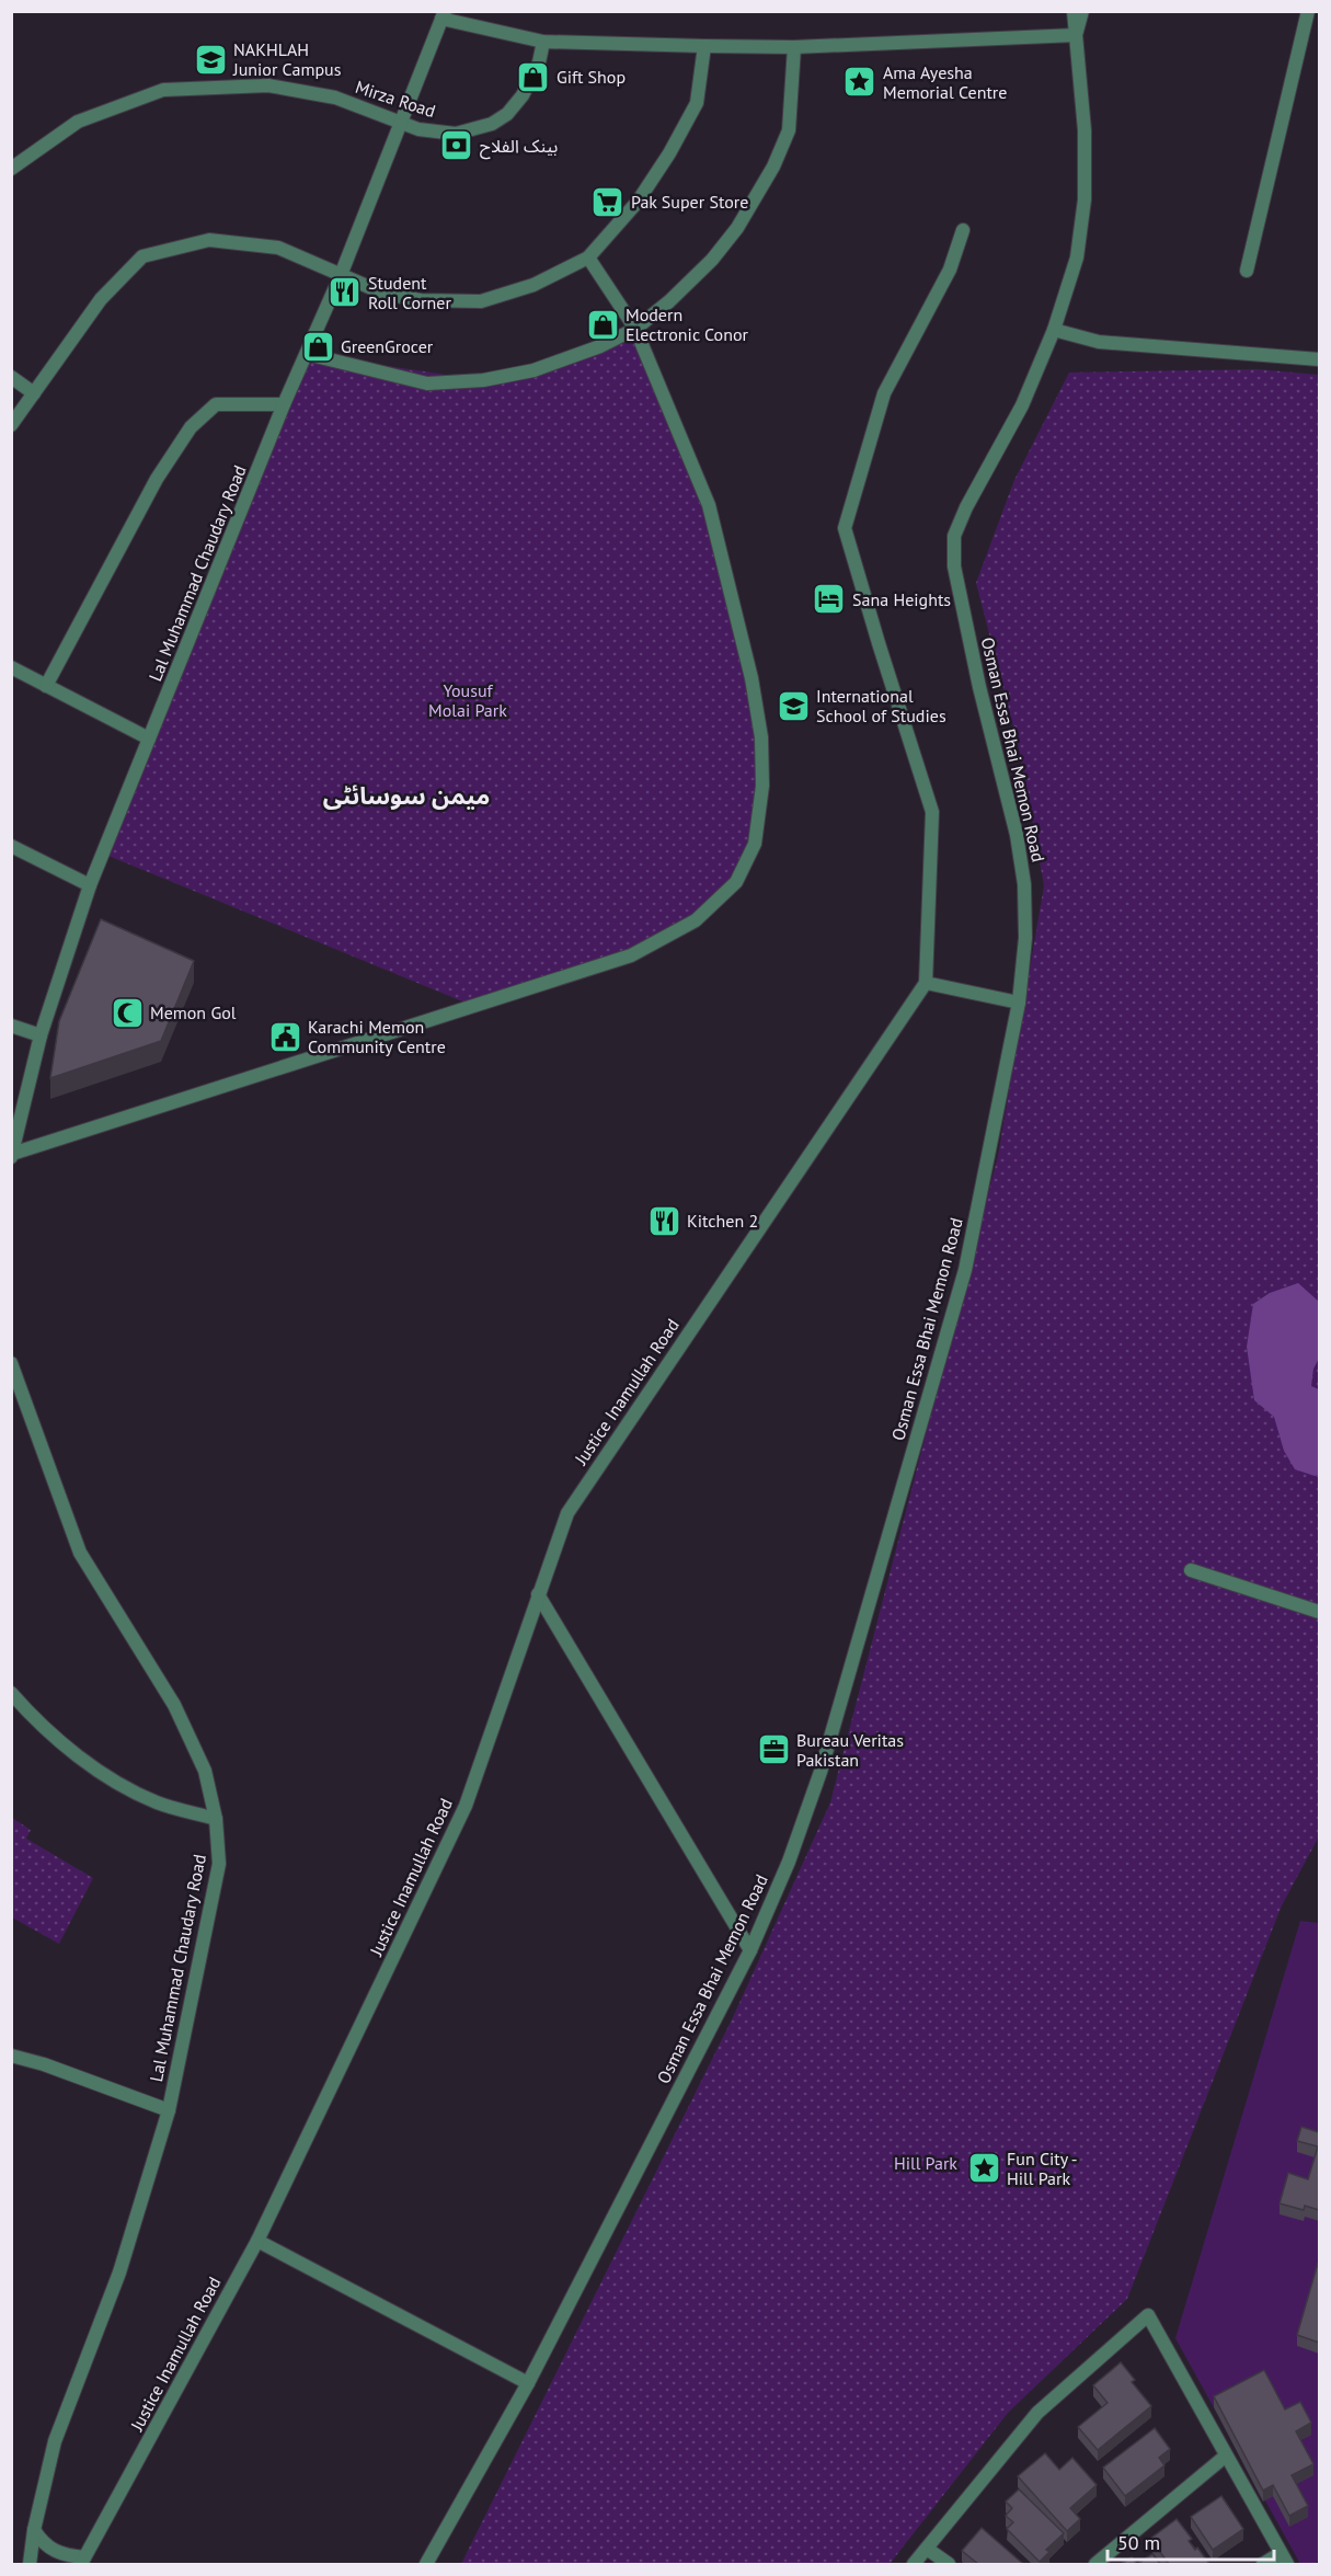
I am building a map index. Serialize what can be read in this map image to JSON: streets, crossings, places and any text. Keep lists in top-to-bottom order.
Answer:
{
  "streets": {
    "street": [
      "Mirza Road",
      "Lal Muhammad Chaudary Road",
      "Osman Essa Bhai Memon Road",
      "Justice Inamullah Road"
    ]
  },
  "crossings": [
    ["Mirza Road", "Lal Muhammad Chaudary Road"]
  ],
  "districts": ["میمن سوسائٹی"],
  "parks": ["Yousuf Molai Park", "Hill Park"],
  "places": {
    "school or university": ["NAKHLAH Junior Campus", "International School of Studies"],
    "shop": ["Gift Shop", "Modern Electronic Conor", "GreenGrocer"],
    "place": ["Ama Ayesha Memorial Centre", "Fun City - Hill Park"],
    "bank": ["بینک الفلاح"],
    "supermarket": ["Pak Super Store"],
    "restaurant": ["Student Roll Corner", "Kitchen 2"],
    "hotel": ["Sana Heights"],
    "mosque": ["Memon Gol"],
    "public building": ["Karachi Memon Community Centre"],
    "office": ["Bureau Veritas Pakistan"]
  },
  "scale_bar": "50 m"
}
